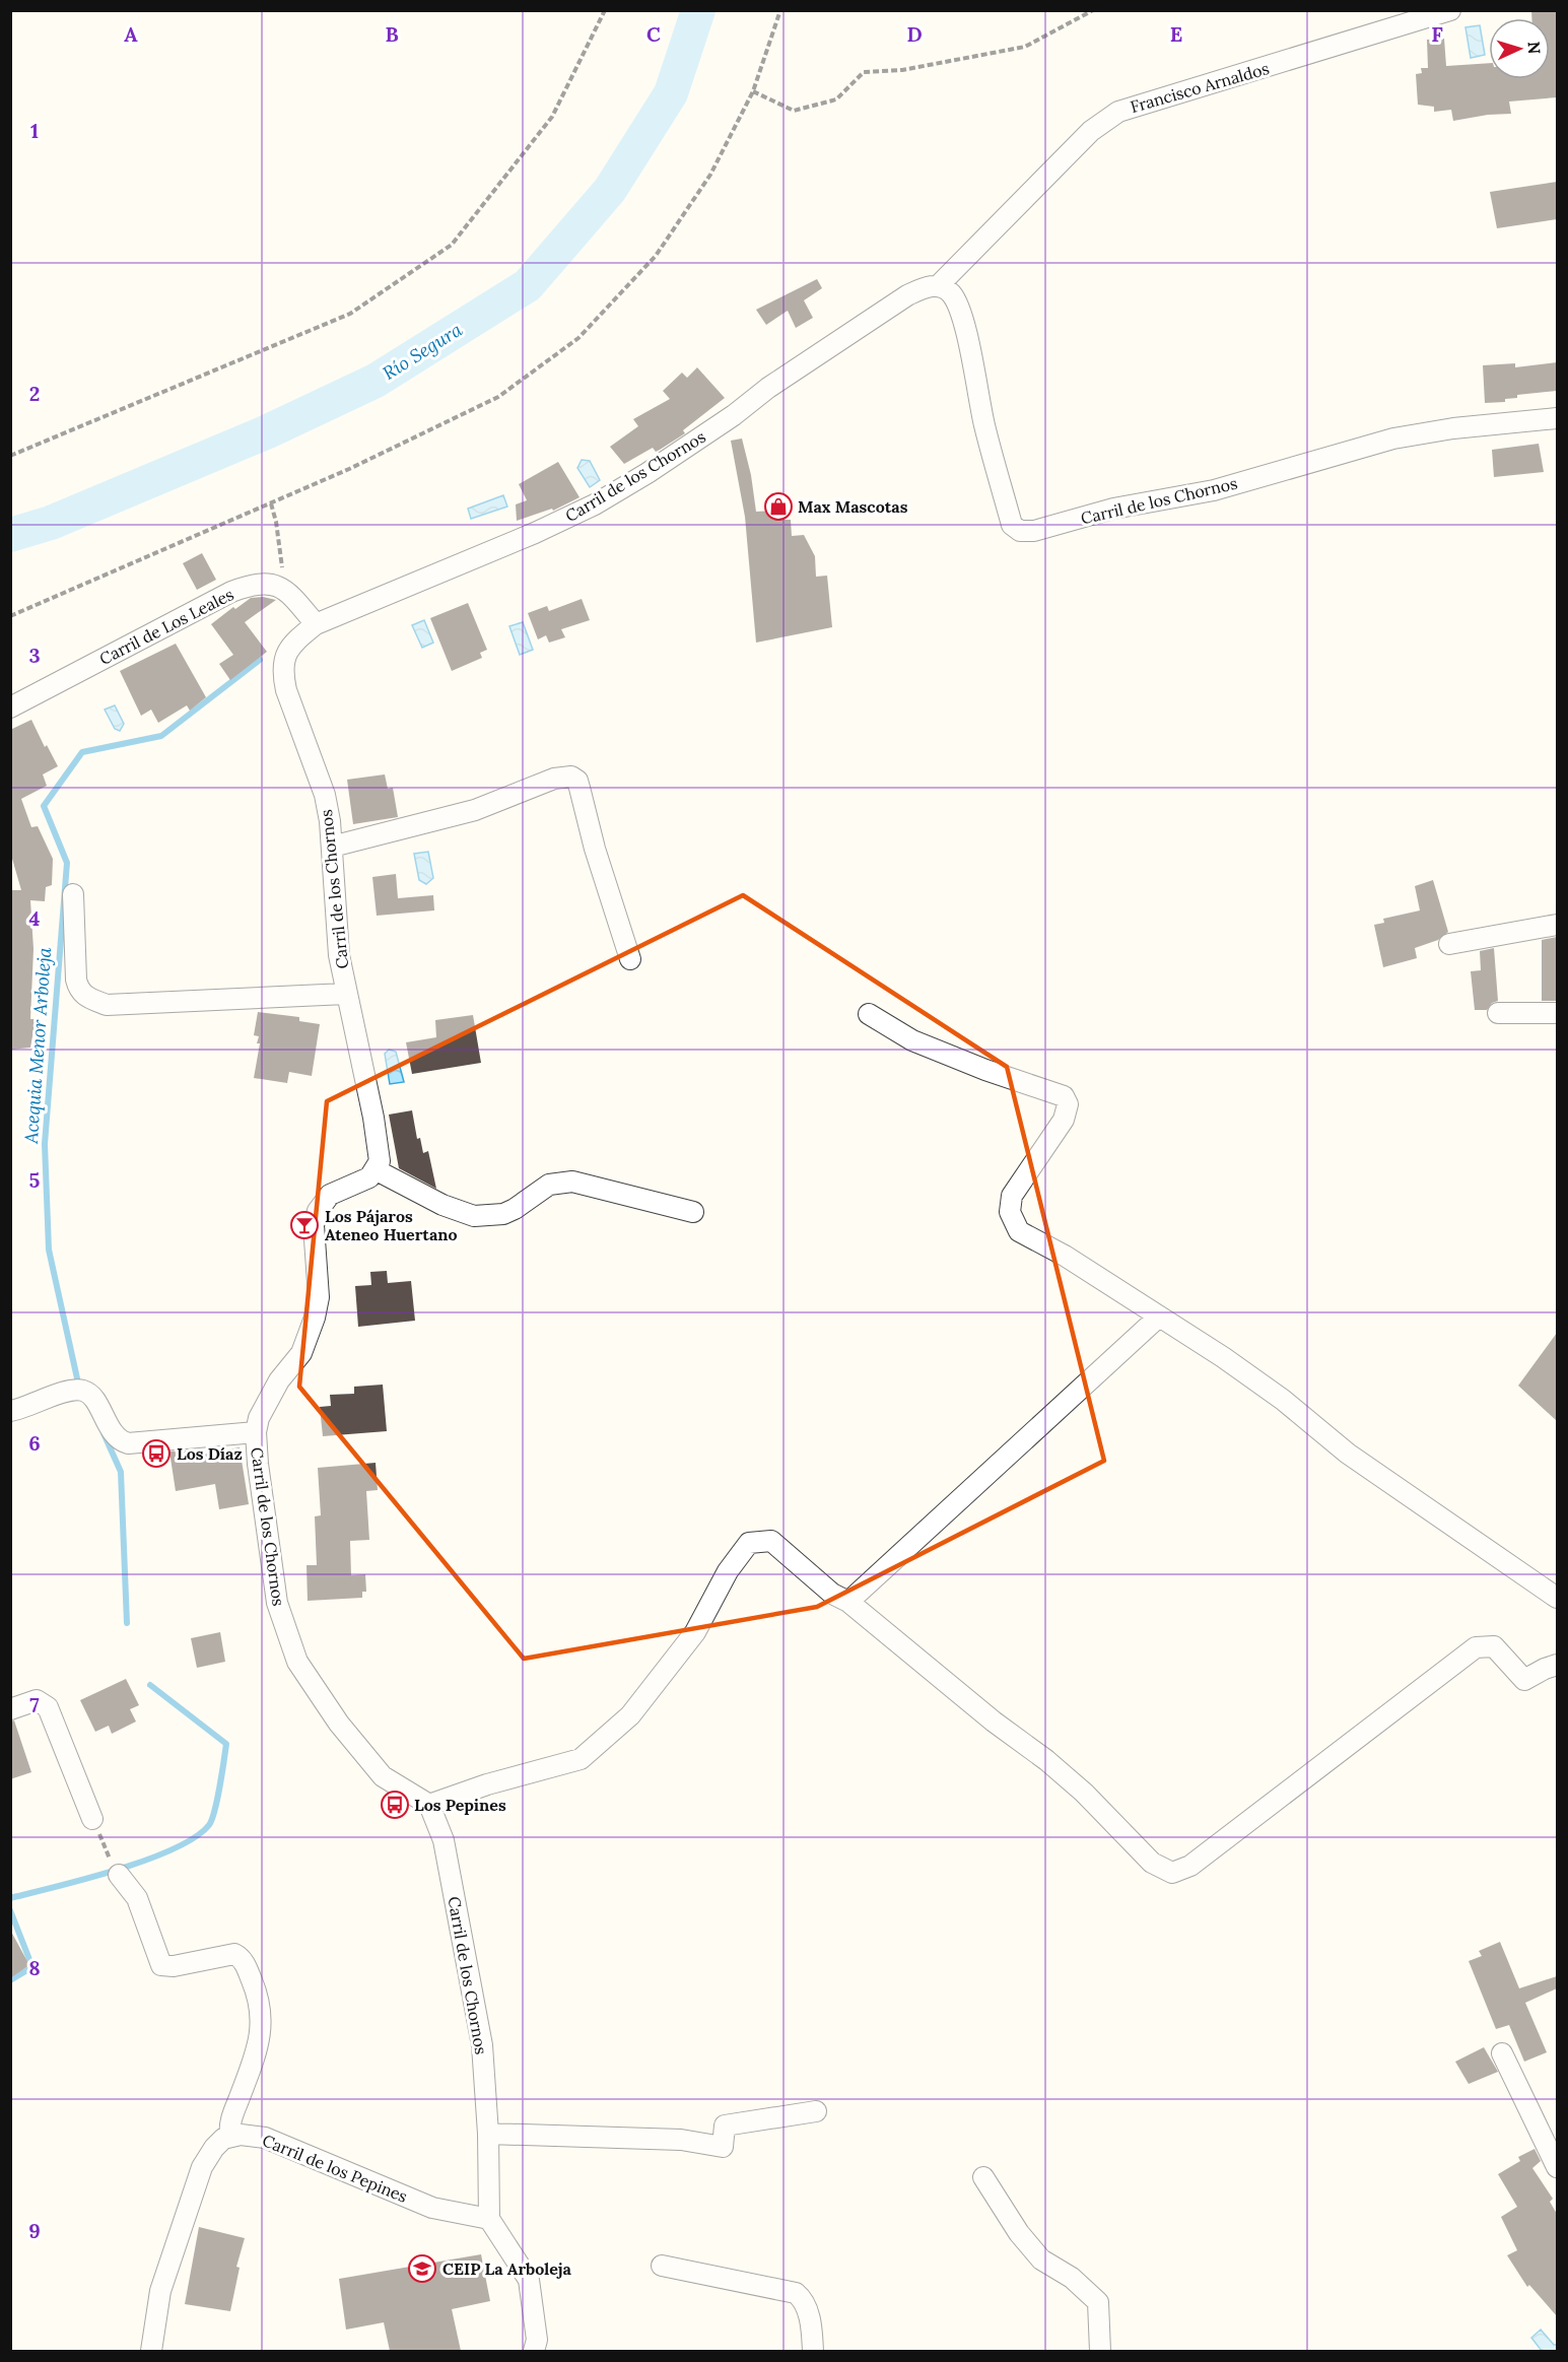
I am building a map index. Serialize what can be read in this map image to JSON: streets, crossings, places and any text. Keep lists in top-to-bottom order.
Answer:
{
  "streets": {
    "street": [
      "Francisco Arnaldos",
      "Carril de los Chornos",
      "Carril de Los Leales",
      "Carril de los Pepines"
    ]
  },
  "crossings": [
    ["Francisco Arnaldos", "Carril de los Chornos"],
    ["Carril de los Chornos", "Carril de los Pepines"]
  ],
  "water": ["Río Segura", "Acequia Menor Arboleja"],
  "places": {
    "shop": ["Max Mascotas"],
    "bar": ["Los Pájaros Ateneo Huertano"],
    "bus stop": ["Los Díaz", "Los Pepines"],
    "school or university": ["CEIP La Arboleja"]
  },
  "north": "right",
  "grid": {
    "columns": [
      "A",
      "B",
      "C",
      "D",
      "E",
      "F"
    ],
    "rows": [
      "1",
      "2",
      "3",
      "4",
      "5",
      "6",
      "7",
      "8",
      "9"
    ]
  }
}
